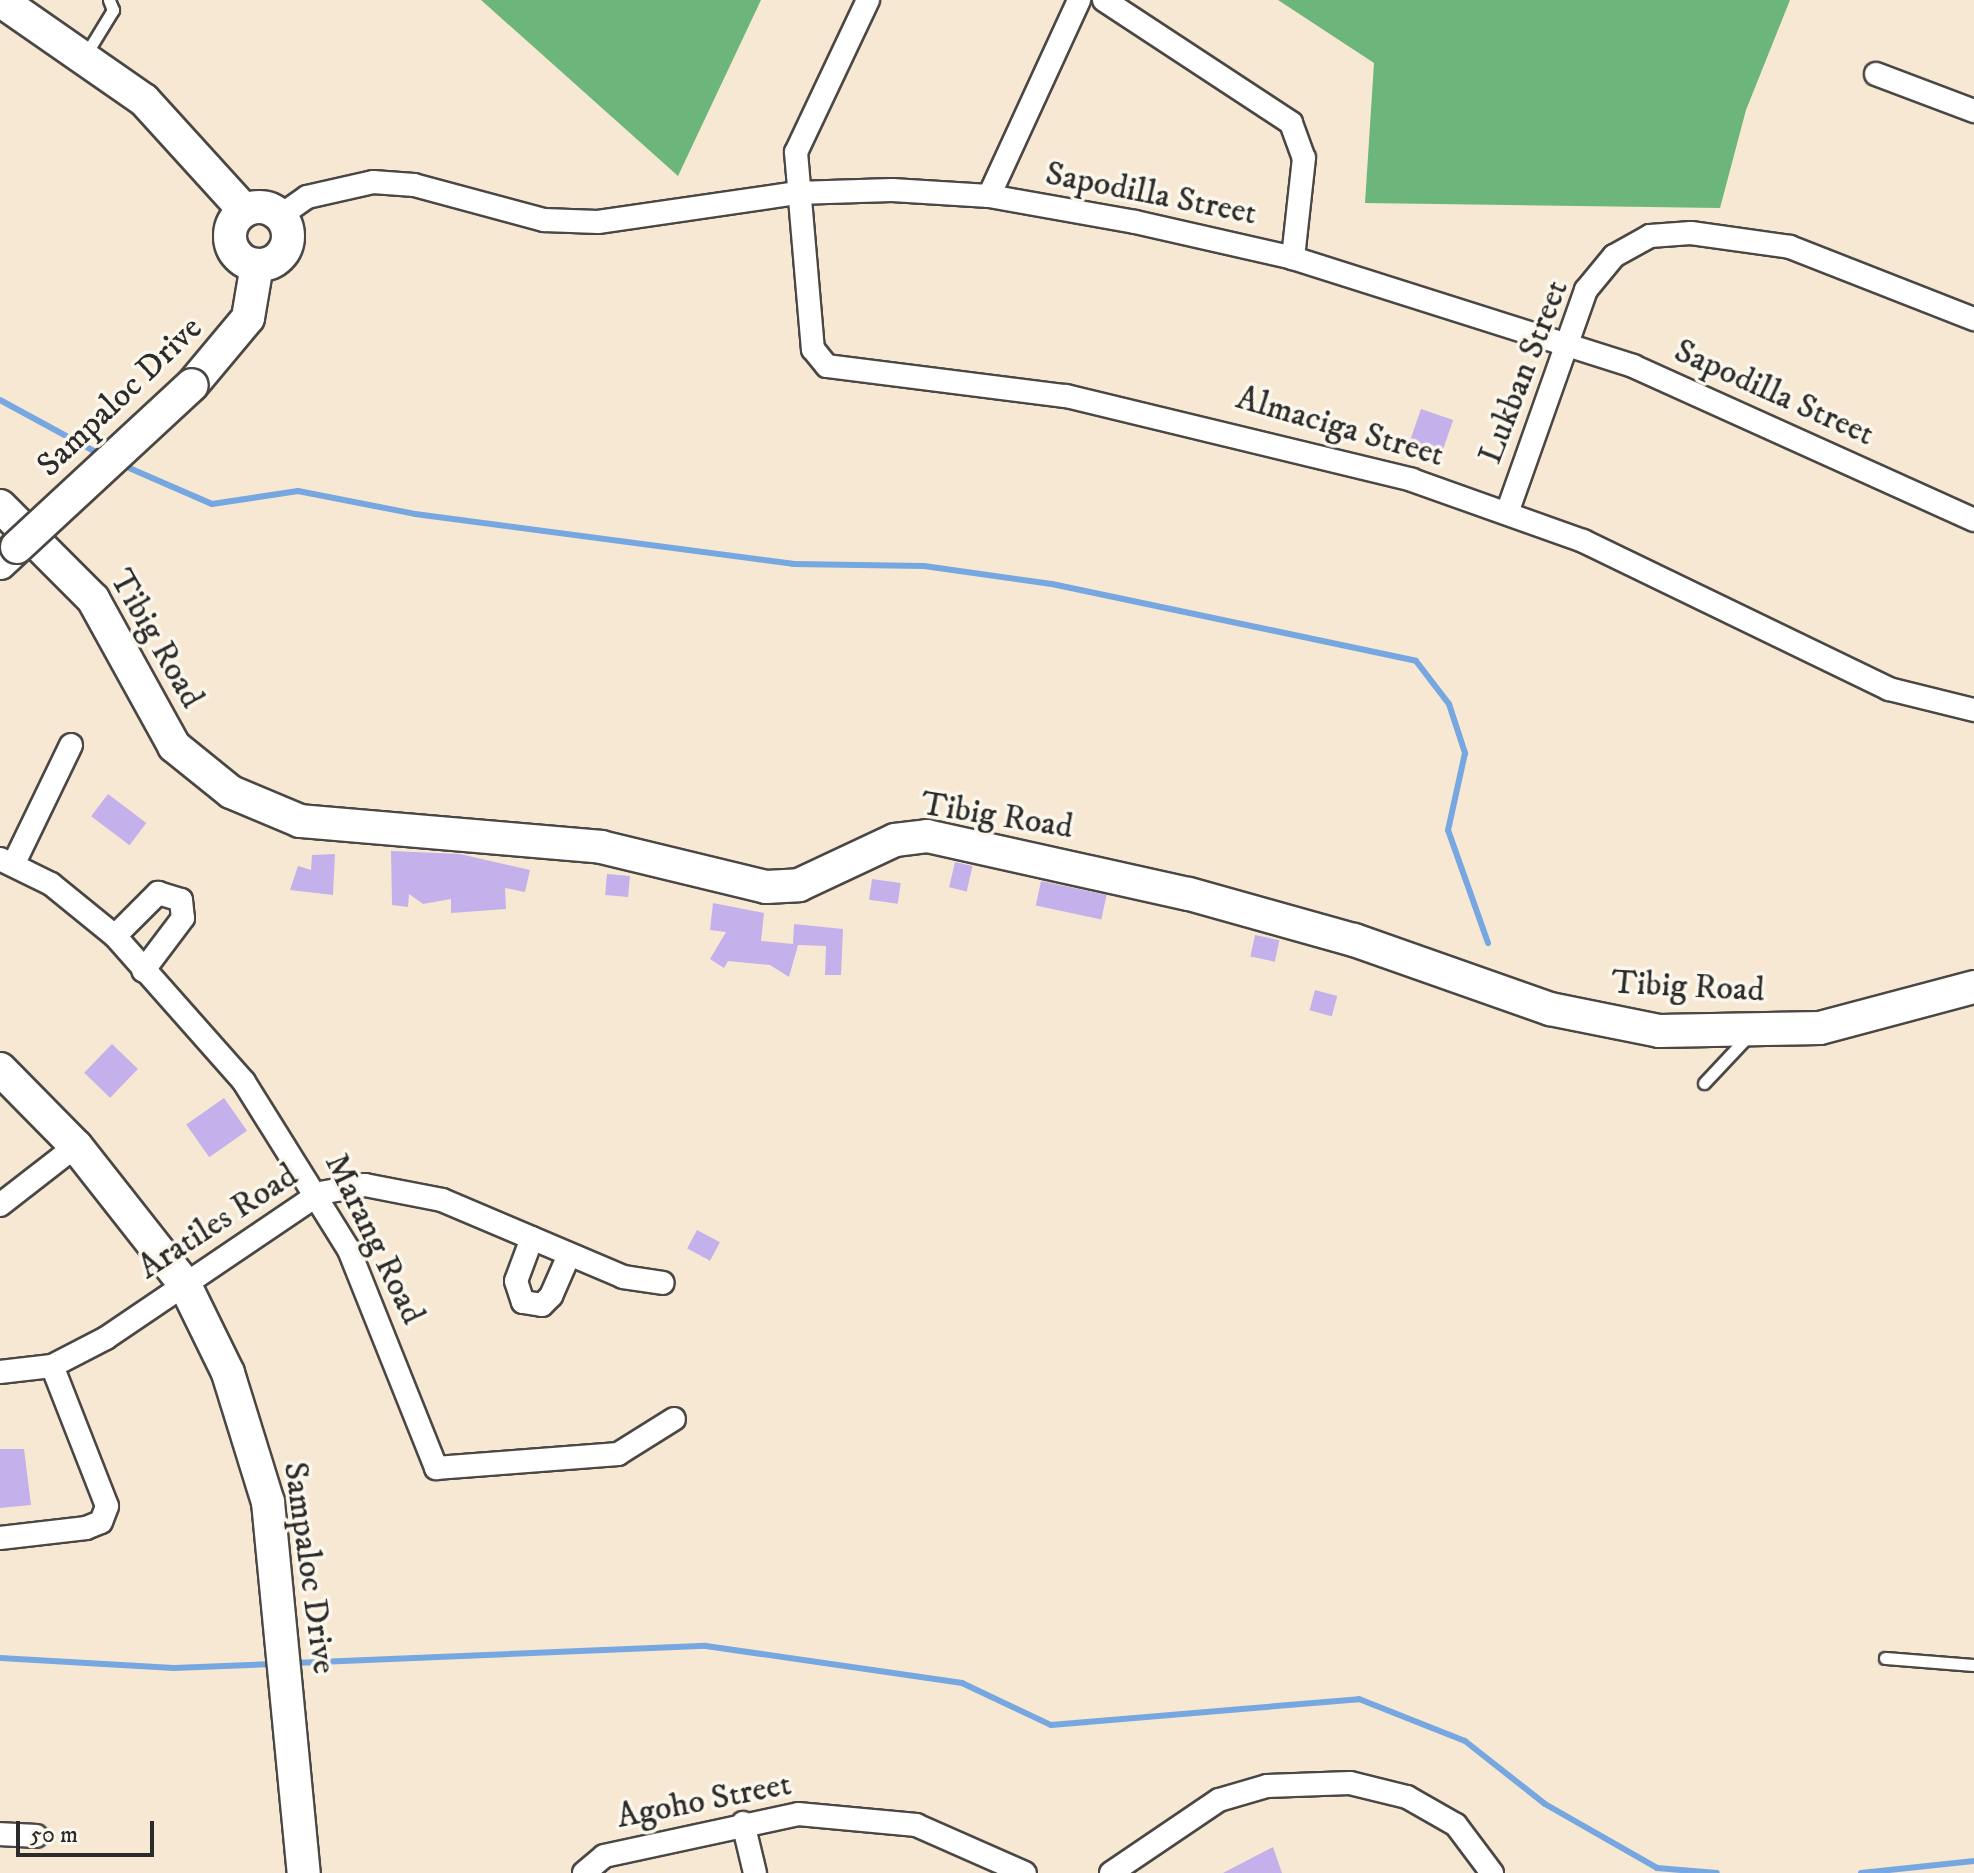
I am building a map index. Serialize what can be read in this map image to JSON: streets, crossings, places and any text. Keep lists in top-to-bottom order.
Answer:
{
  "streets": {
    "main road": ["Sampaloc Drive", "Tibig Road"],
    "street": [
      "Sapodilla Street",
      "Lukban Street",
      "Almaciga Street",
      "Aratiles Road",
      "Marang Road",
      "Agoho Street"
    ]
  },
  "crossings": [
    ["Sapodilla Street", "Lukban Street"],
    ["Sapodilla Street", "Sampaloc Drive"],
    ["Sapodilla Street", "Almaciga Street"],
    ["Lukban Street", "Almaciga Street"],
    ["Sampaloc Drive", "Aratiles Road"],
    ["Aratiles Road", "Marang Road"]
  ],
  "scale_bar": "50 m"
}
